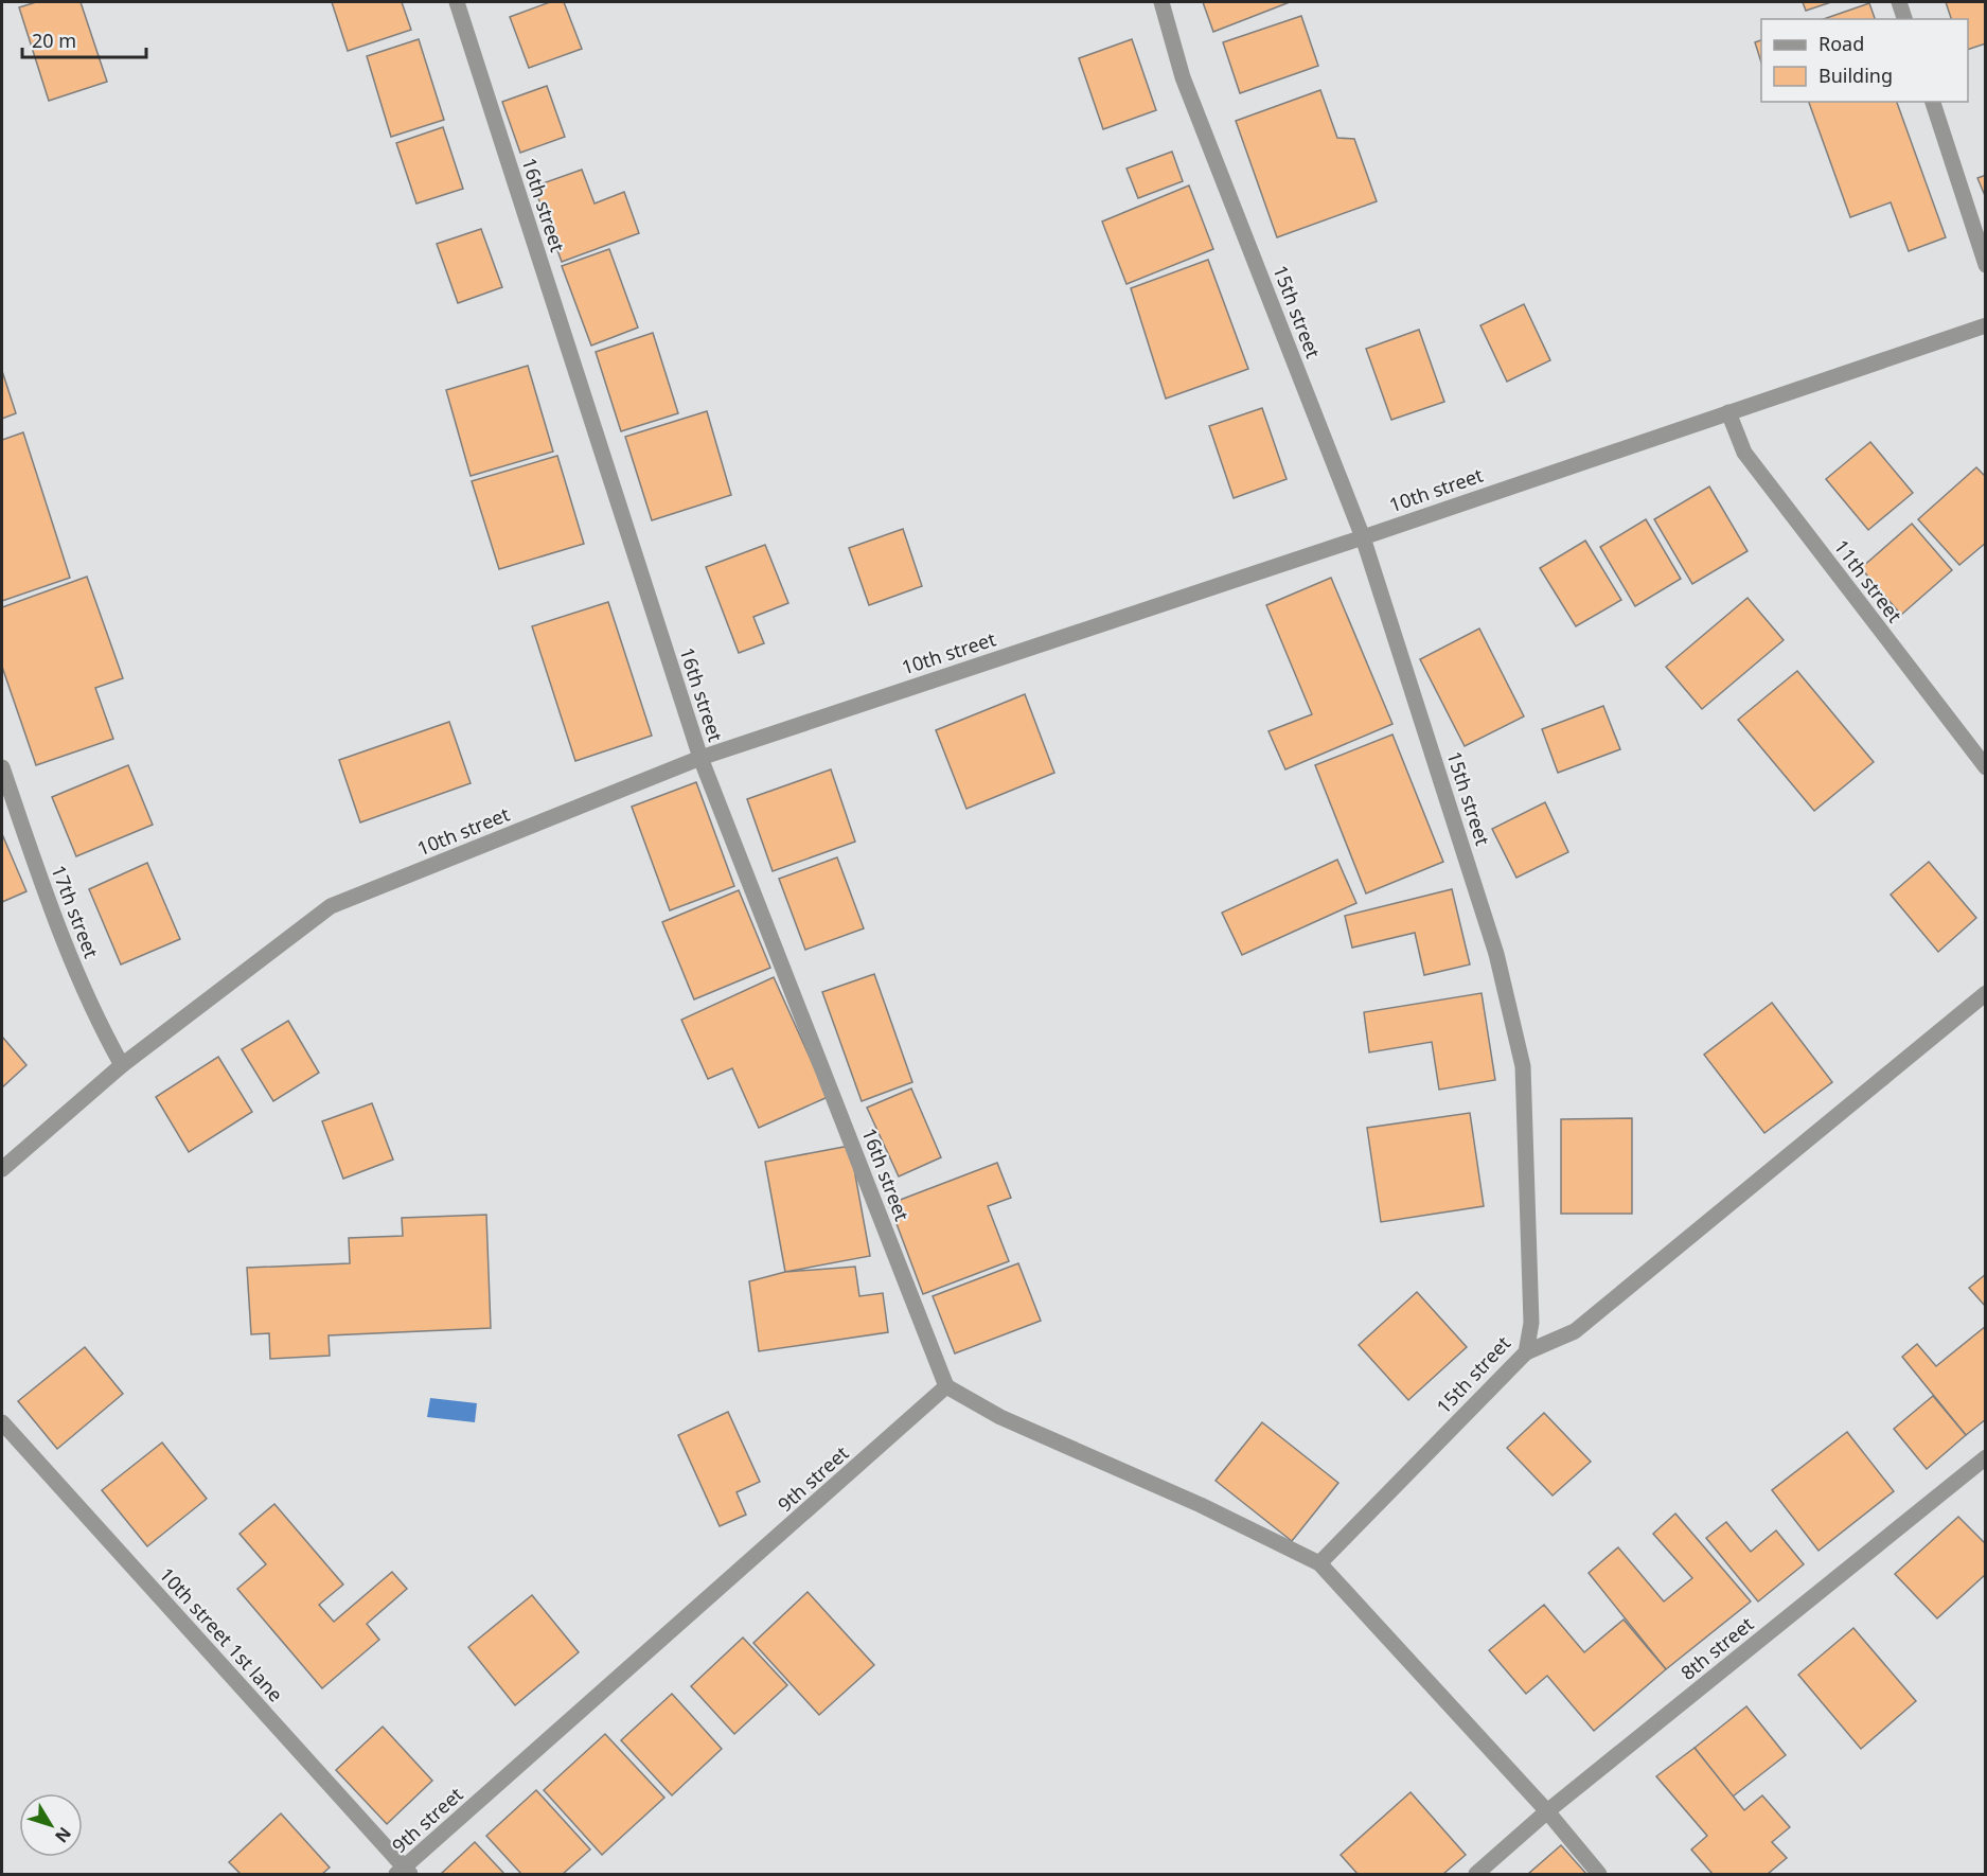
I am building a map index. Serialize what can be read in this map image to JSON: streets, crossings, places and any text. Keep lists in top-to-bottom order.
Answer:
{
  "streets": {
    "street": [
      "16th street",
      "15th street",
      "10th street",
      "11th street",
      "17th street",
      "9th street",
      "10th street 1st lane",
      "8th street"
    ]
  },
  "crossings": [
    ["16th street", "10th street"],
    ["16th street", "9th street"],
    ["15th street", "10th street"],
    ["10th street", "11th street"],
    ["10th street", "17th street"],
    ["9th street", "10th street 1st lane"]
  ],
  "legend": ["Road", "Building"],
  "scale_bar": "20 m",
  "north": "bottom right"
}
